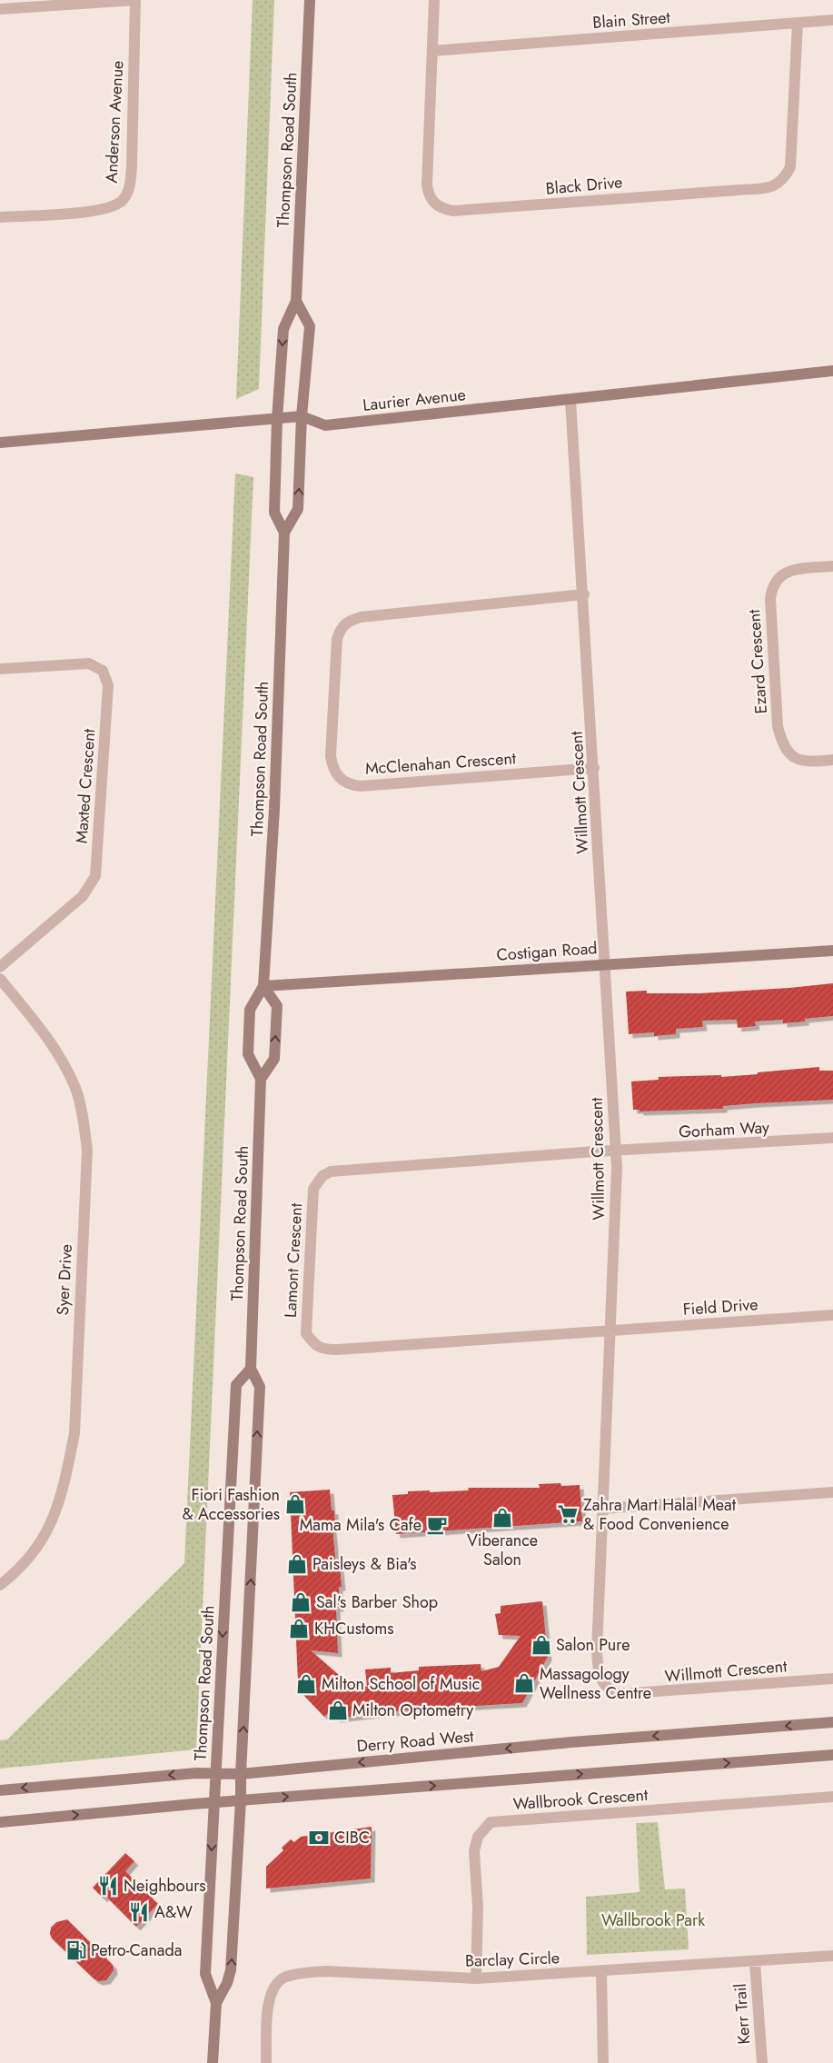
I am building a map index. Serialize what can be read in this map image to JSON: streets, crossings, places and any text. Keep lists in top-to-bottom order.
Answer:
{
  "streets": {
    "main road": [
      "Thompson Road South",
      "Laurier Avenue",
      "Costigan Road",
      "Derry Road West"
    ],
    "street": [
      "Blain Street",
      "Anderson Avenue",
      "Black Drive",
      "Ezard Crescent",
      "McClenahan Crescent",
      "Maxted Crescent",
      "Willmott Crescent",
      "Gorham Way",
      "Lamont Crescent",
      "Syer Drive",
      "Field Drive",
      "Wallbrook Crescent",
      "Barclay Circle",
      "Kerr Trail"
    ]
  },
  "crossings": [
    ["Blain Street", "Black Drive"],
    ["Thompson Road South", "Laurier Avenue"],
    ["Thompson Road South", "Costigan Road"],
    ["Thompson Road South", "Derry Road West"],
    ["Laurier Avenue", "Willmott Crescent"],
    ["McClenahan Crescent", "Willmott Crescent"],
    ["Willmott Crescent", "Costigan Road"],
    ["Willmott Crescent", "Gorham Way"],
    ["Willmott Crescent", "Lamont Crescent"],
    ["Willmott Crescent", "Field Drive"],
    ["Gorham Way", "Lamont Crescent"],
    ["Lamont Crescent", "Field Drive"],
    ["Wallbrook Crescent", "Barclay Circle"],
    ["Barclay Circle", "Kerr Trail"]
  ],
  "parks": ["Wallbrook Park"],
  "places": {
    "shop": [
      "Fiori Fashion & Accessories",
      "Viberance Salon",
      "Paisleys & Bia's",
      "Sal's Barber Shop",
      "KHCustoms",
      "Salon Pure",
      "Massagology Wellness Centre",
      "Milton School of Music",
      "Milton Optometry"
    ],
    "supermarket": ["Zahra Mart Halal Meat & Food Convenience"],
    "cafe": ["Mama Mila's Cafe"],
    "bank": ["CIBC"],
    "restaurant": ["Neighbours", "A&W"],
    "fuel station": ["Petro-Canada"]
  }
}
